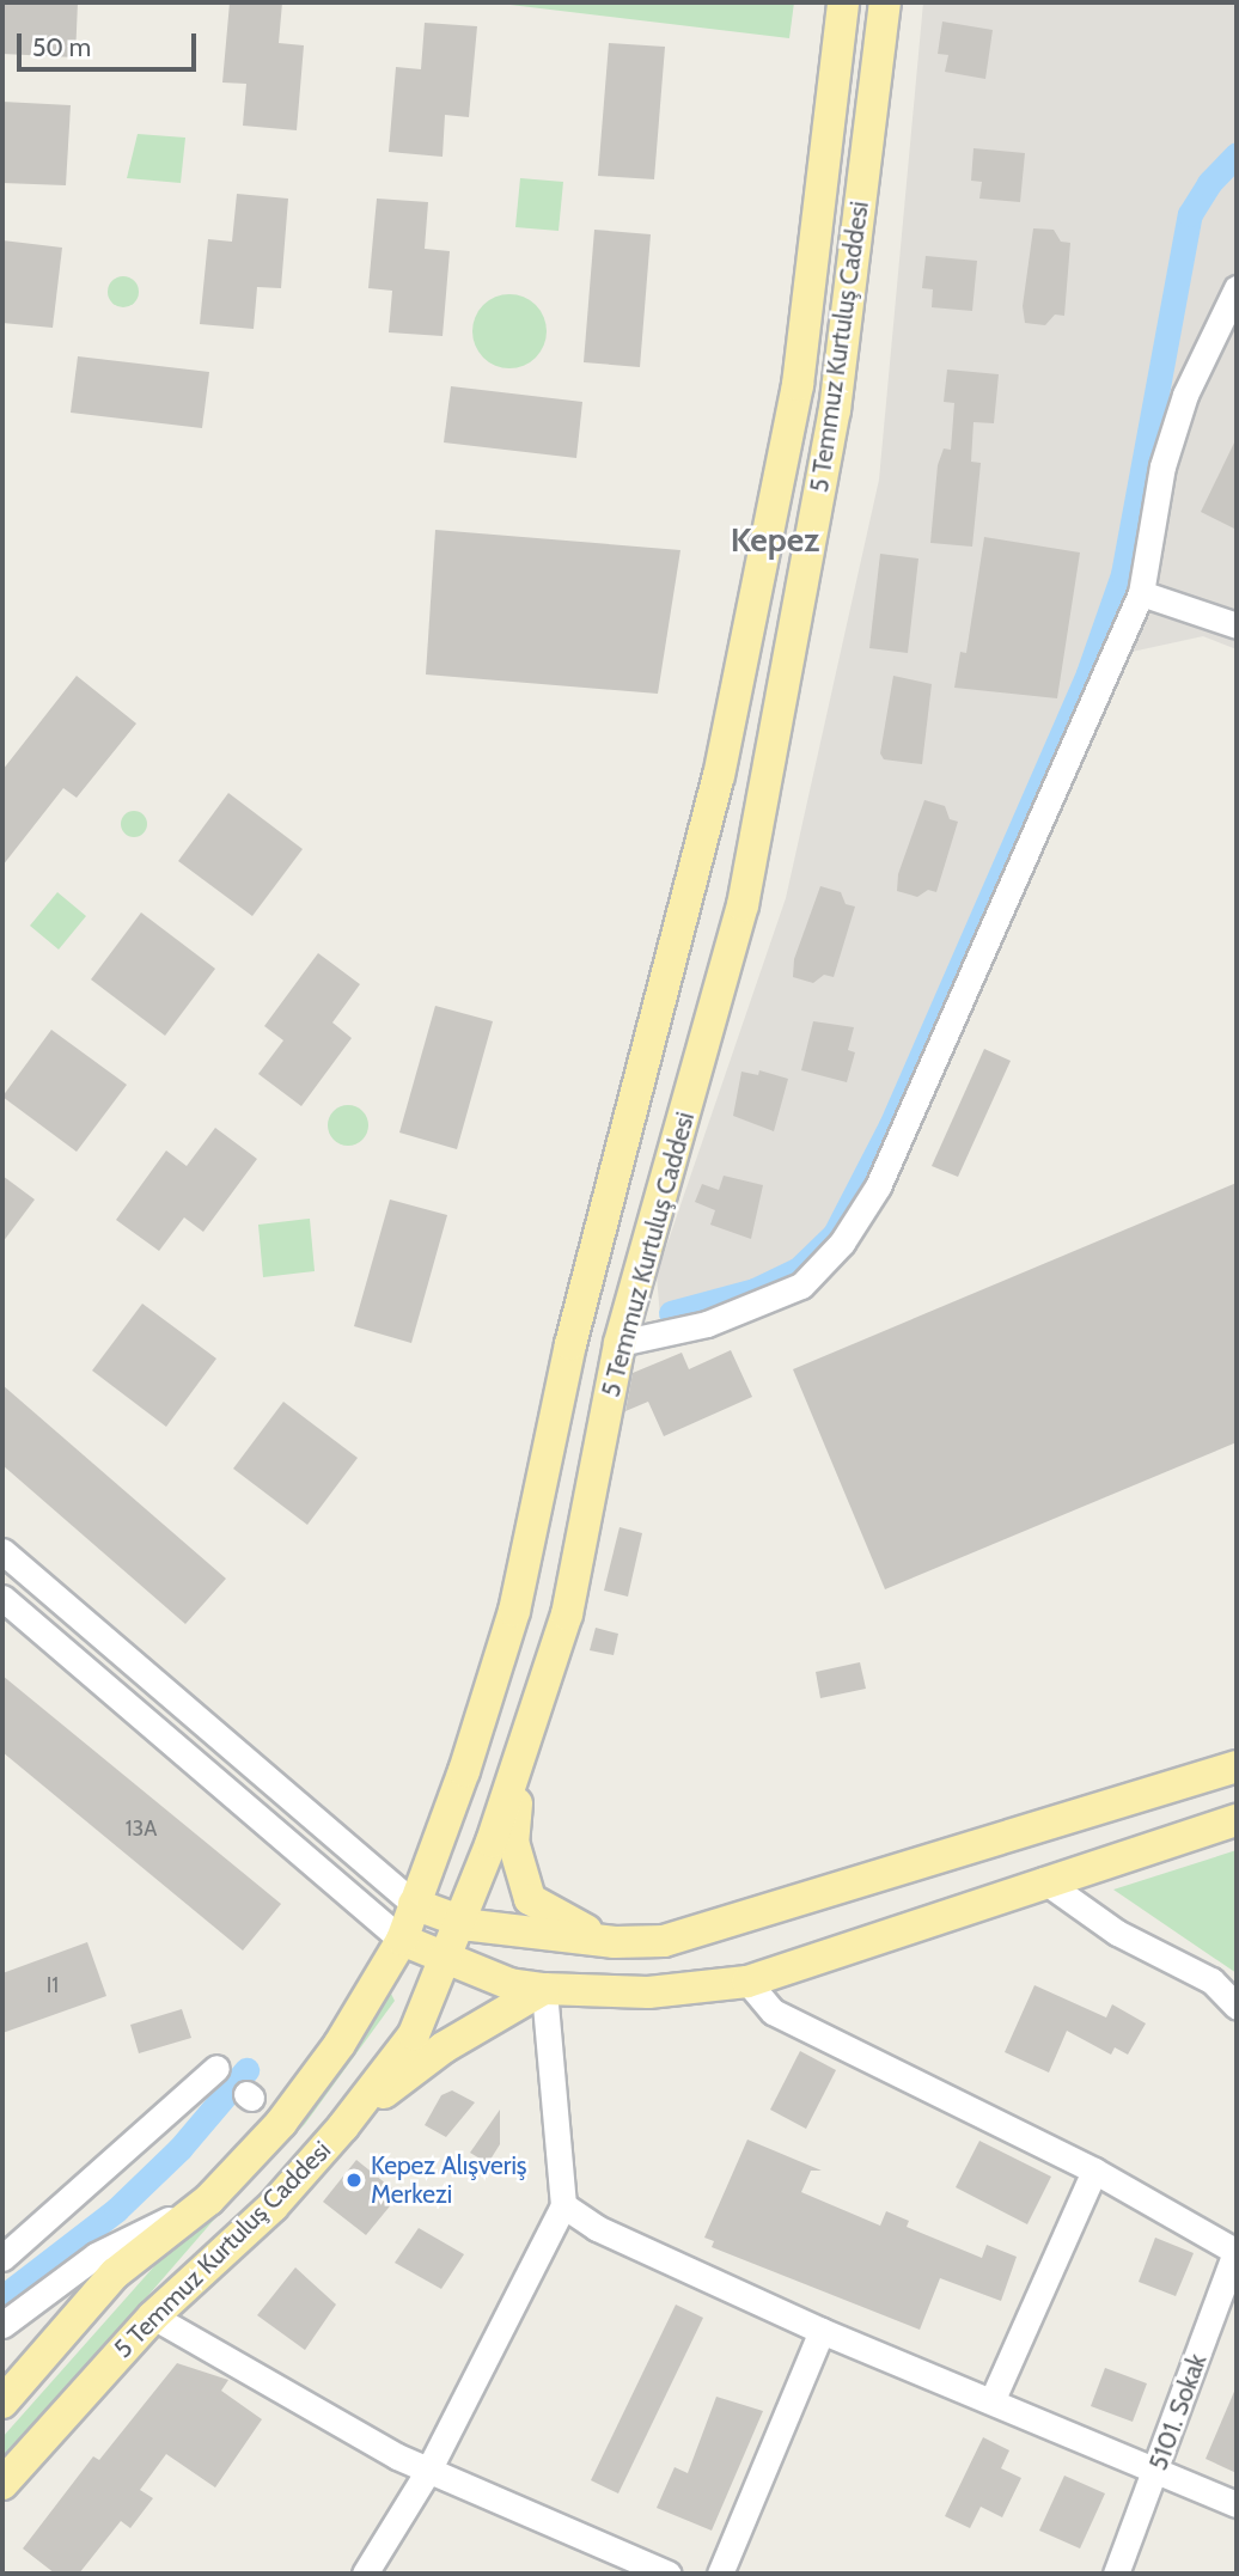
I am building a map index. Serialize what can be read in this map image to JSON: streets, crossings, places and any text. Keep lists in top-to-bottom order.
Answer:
{
  "streets": {
    "main road": ["5 Temmuz Kurtuluş Caddesi"],
    "street": ["5101. Sokak"]
  },
  "districts": ["Kepez"],
  "places": ["Kepez Alışveriş Merkezi"],
  "house_numbers": ["13A", "I1"],
  "scale_bar": "50 m"
}
